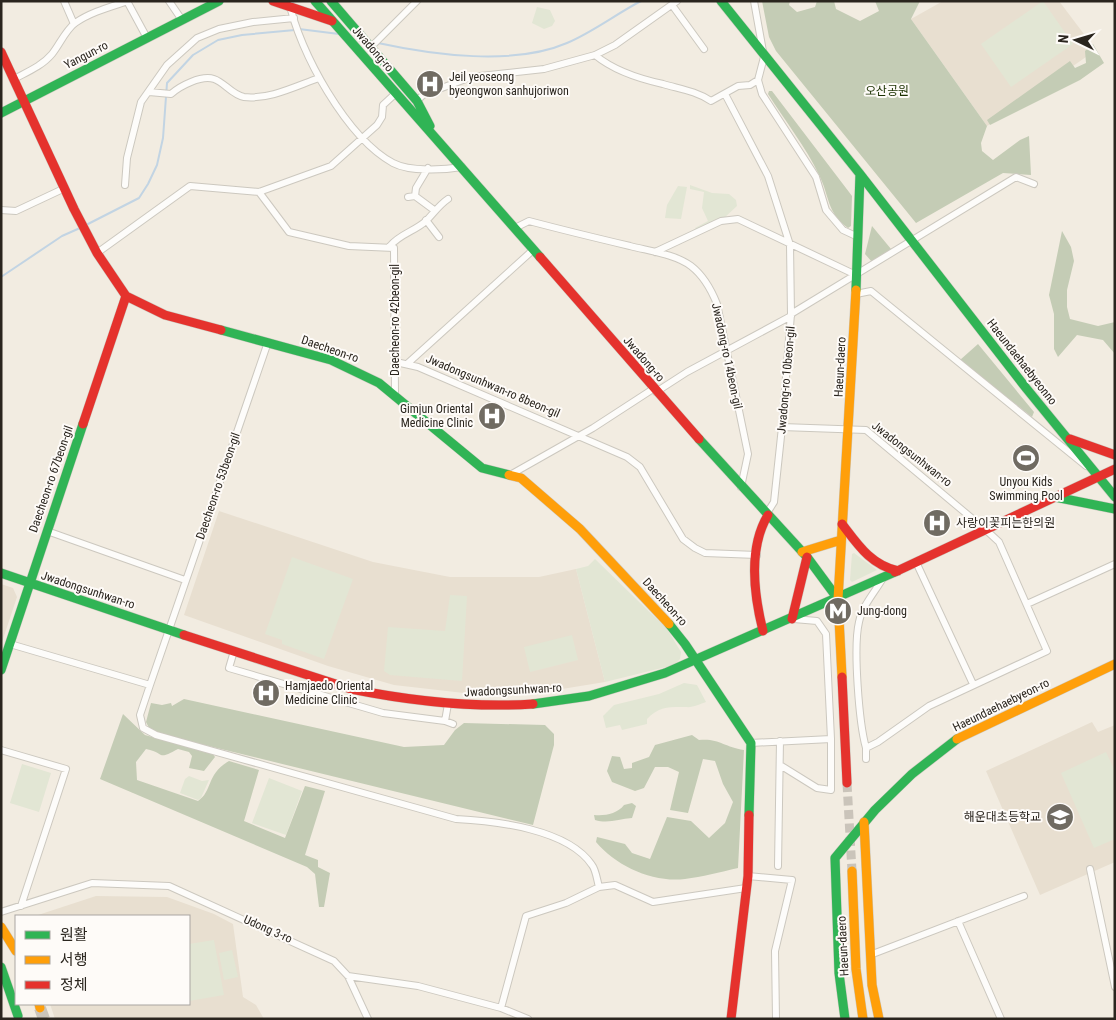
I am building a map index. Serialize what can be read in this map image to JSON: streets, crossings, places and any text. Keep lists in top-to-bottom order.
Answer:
{
  "streets": {
    "main road": [
      "Jwadong-ro",
      "Yangun-ro",
      "Daecheon-ro",
      "Haeundaehaebyeonno",
      "Haeun-daero",
      "Jwadongsunhwan-ro",
      "Daecheon-ro 67beon-gil",
      "Haeundaehaebyeon-ro"
    ],
    "street": [
      "Daecheon-ro 42beon-gil",
      "Jwadong-ro 14beon-gil",
      "Jwadong-ro 10beon-gil",
      "Jwadongsunhwan-ro 8beon-gil",
      "Daecheon-ro 53beon-gil",
      "Udong 3-ro"
    ]
  },
  "crossings": [
    ["Jwadong-ro", "Jwadong-ro 14beon-gil"],
    ["Jwadong-ro", "Haeun-daero"],
    ["Jwadong-ro", "Jwadong-ro 10beon-gil"],
    ["Jwadong-ro", "Jwadongsunhwan-ro"],
    ["Yangun-ro", "Daecheon-ro"],
    ["Daecheon-ro 42beon-gil", "Daecheon-ro"],
    ["Daecheon-ro 42beon-gil", "Jwadongsunhwan-ro 8beon-gil"],
    ["Daecheon-ro", "Jwadongsunhwan-ro"],
    ["Daecheon-ro", "Daecheon-ro 67beon-gil"],
    ["Daecheon-ro", "Daecheon-ro 53beon-gil"],
    ["Haeundaehaebyeonno", "Jwadongsunhwan-ro"],
    ["Haeun-daero", "Jwadongsunhwan-ro"],
    ["Jwadong-ro 10beon-gil", "Jwadongsunhwan-ro"],
    ["Jwadongsunhwan-ro", "Daecheon-ro 67beon-gil"],
    ["Jwadongsunhwan-ro", "Daecheon-ro 53beon-gil"]
  ],
  "parks": ["오산공원"],
  "places": {
    "hospital": [
      "Jeil yeoseong byeongwon sanhujoriwon",
      "Gimjun Oriental Medicine Clinic",
      "사랑이꽃피는한의원",
      "Hamjaedo Oriental Medicine Clinic"
    ],
    "sports": ["Unyou Kids Swimming Pool"],
    "metro station": ["Jung-dong"],
    "school or university": ["해운대초등학교"]
  },
  "legend": ["원활", "서행", "정체"],
  "north": "left"
}
